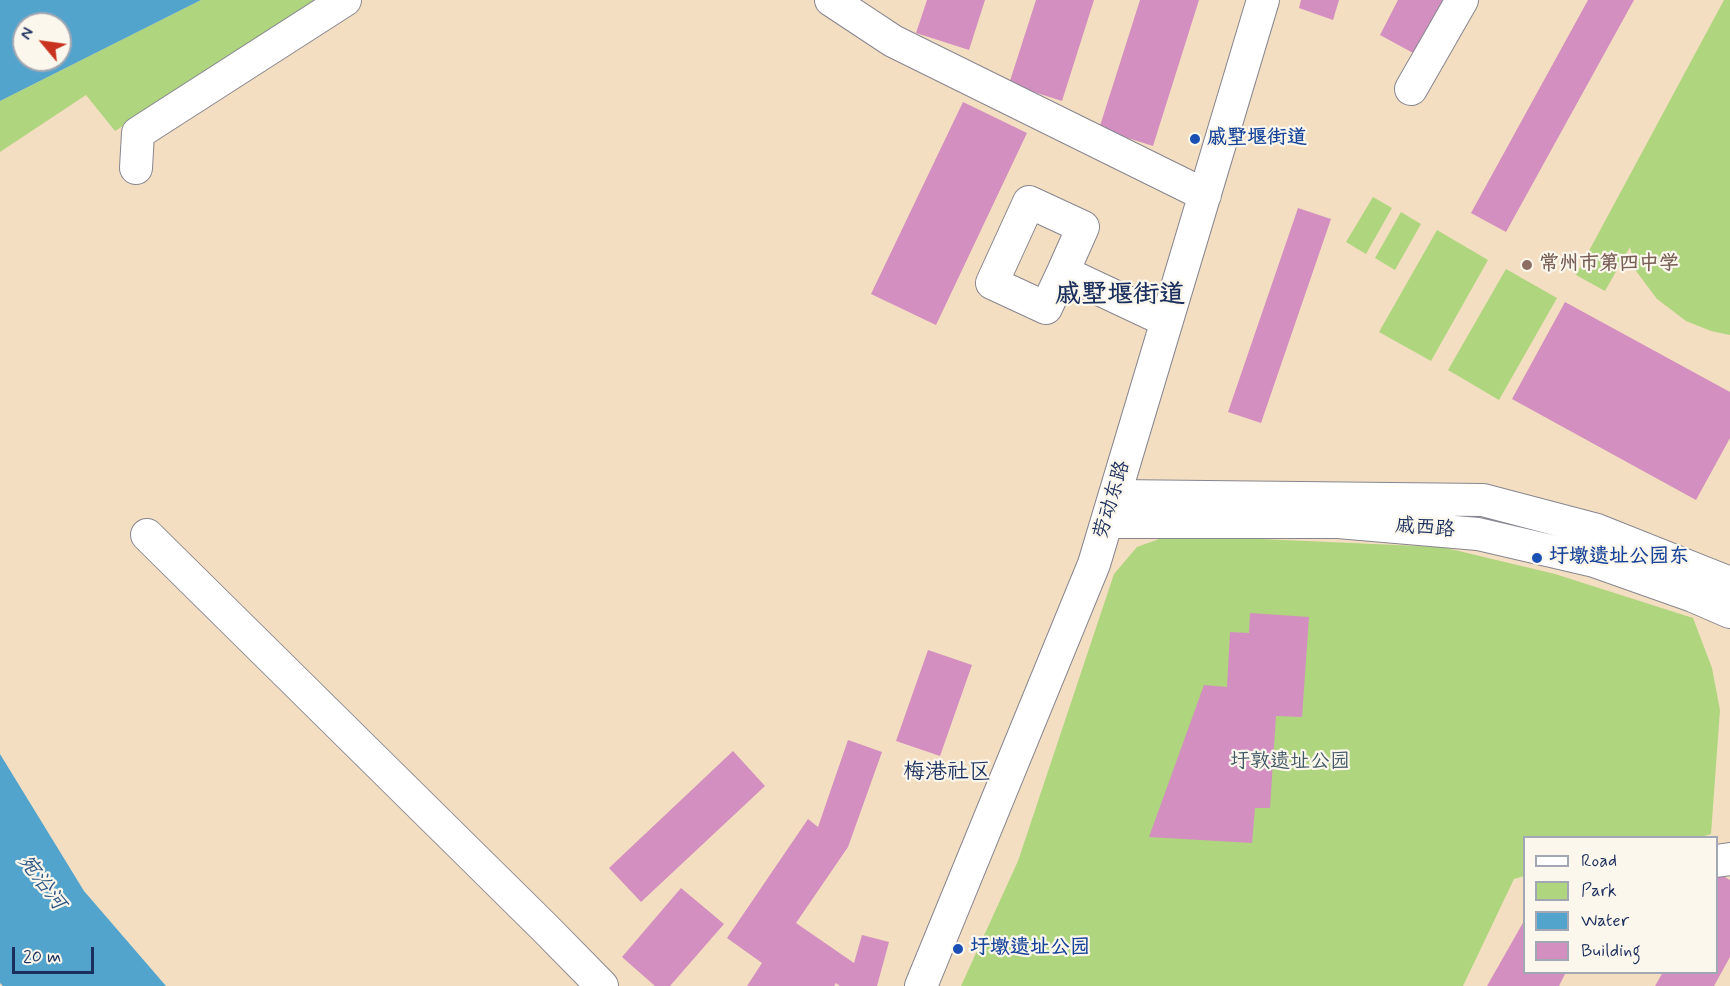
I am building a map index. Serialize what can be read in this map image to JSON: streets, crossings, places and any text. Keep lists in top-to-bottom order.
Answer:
{
  "streets": {
    "street": ["劳动东路", "戚西路"]
  },
  "crossings": [
    ["劳动东路", "戚西路"]
  ],
  "districts": ["戚墅堰街道", "梅港社区"],
  "water": ["宛沿河"],
  "parks": ["圩敦遗址公园"],
  "places": [
    "戚墅堰街道",
    "常州市第四中学",
    "圩墩遗址公园东",
    "圩墩遗址公园"
  ],
  "legend": [
    "Road",
    "Park",
    "Water",
    "Building"
  ],
  "scale_bar": "20 m",
  "north": "top left"
}
